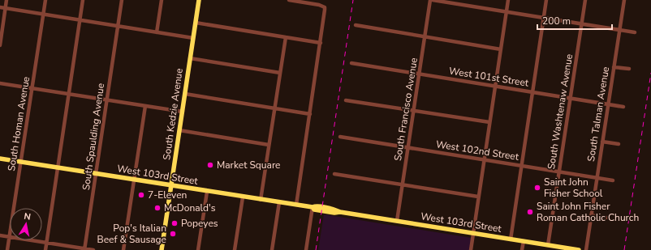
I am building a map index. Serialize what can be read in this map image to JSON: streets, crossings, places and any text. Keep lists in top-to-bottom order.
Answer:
{
  "streets": {
    "main road": ["South Kedzie Avenue", "West 103rd Street"],
    "street": [
      "West 101st Street",
      "South Francisco Avenue",
      "South Washtenaw Avenue",
      "South Talman Avenue",
      "South Homan Avenue",
      "South Spaulding Avenue",
      "West 102nd Street"
    ]
  },
  "crossings": [
    ["West 101st Street", "South Francisco Avenue"],
    ["West 101st Street", "South Washtenaw Avenue"],
    ["West 101st Street", "South Talman Avenue"],
    ["South Francisco Avenue", "West 102nd Street"],
    ["South Francisco Avenue", "West 103rd Street"],
    ["South Washtenaw Avenue", "West 102nd Street"],
    ["South Washtenaw Avenue", "West 103rd Street"],
    ["South Kedzie Avenue", "West 103rd Street"],
    ["South Talman Avenue", "West 102nd Street"],
    ["South Homan Avenue", "West 103rd Street"],
    ["South Spaulding Avenue", "West 103rd Street"]
  ],
  "places": [
    "Market Square",
    "Saint John Fisher School",
    "7-Eleven",
    "McDonald's",
    "Saint John Fisher Roman Catholic Church",
    "Popeyes",
    "Pop's Italian Beef & Sausage"
  ],
  "scale_bar": "200 m",
  "north": "top"
}
